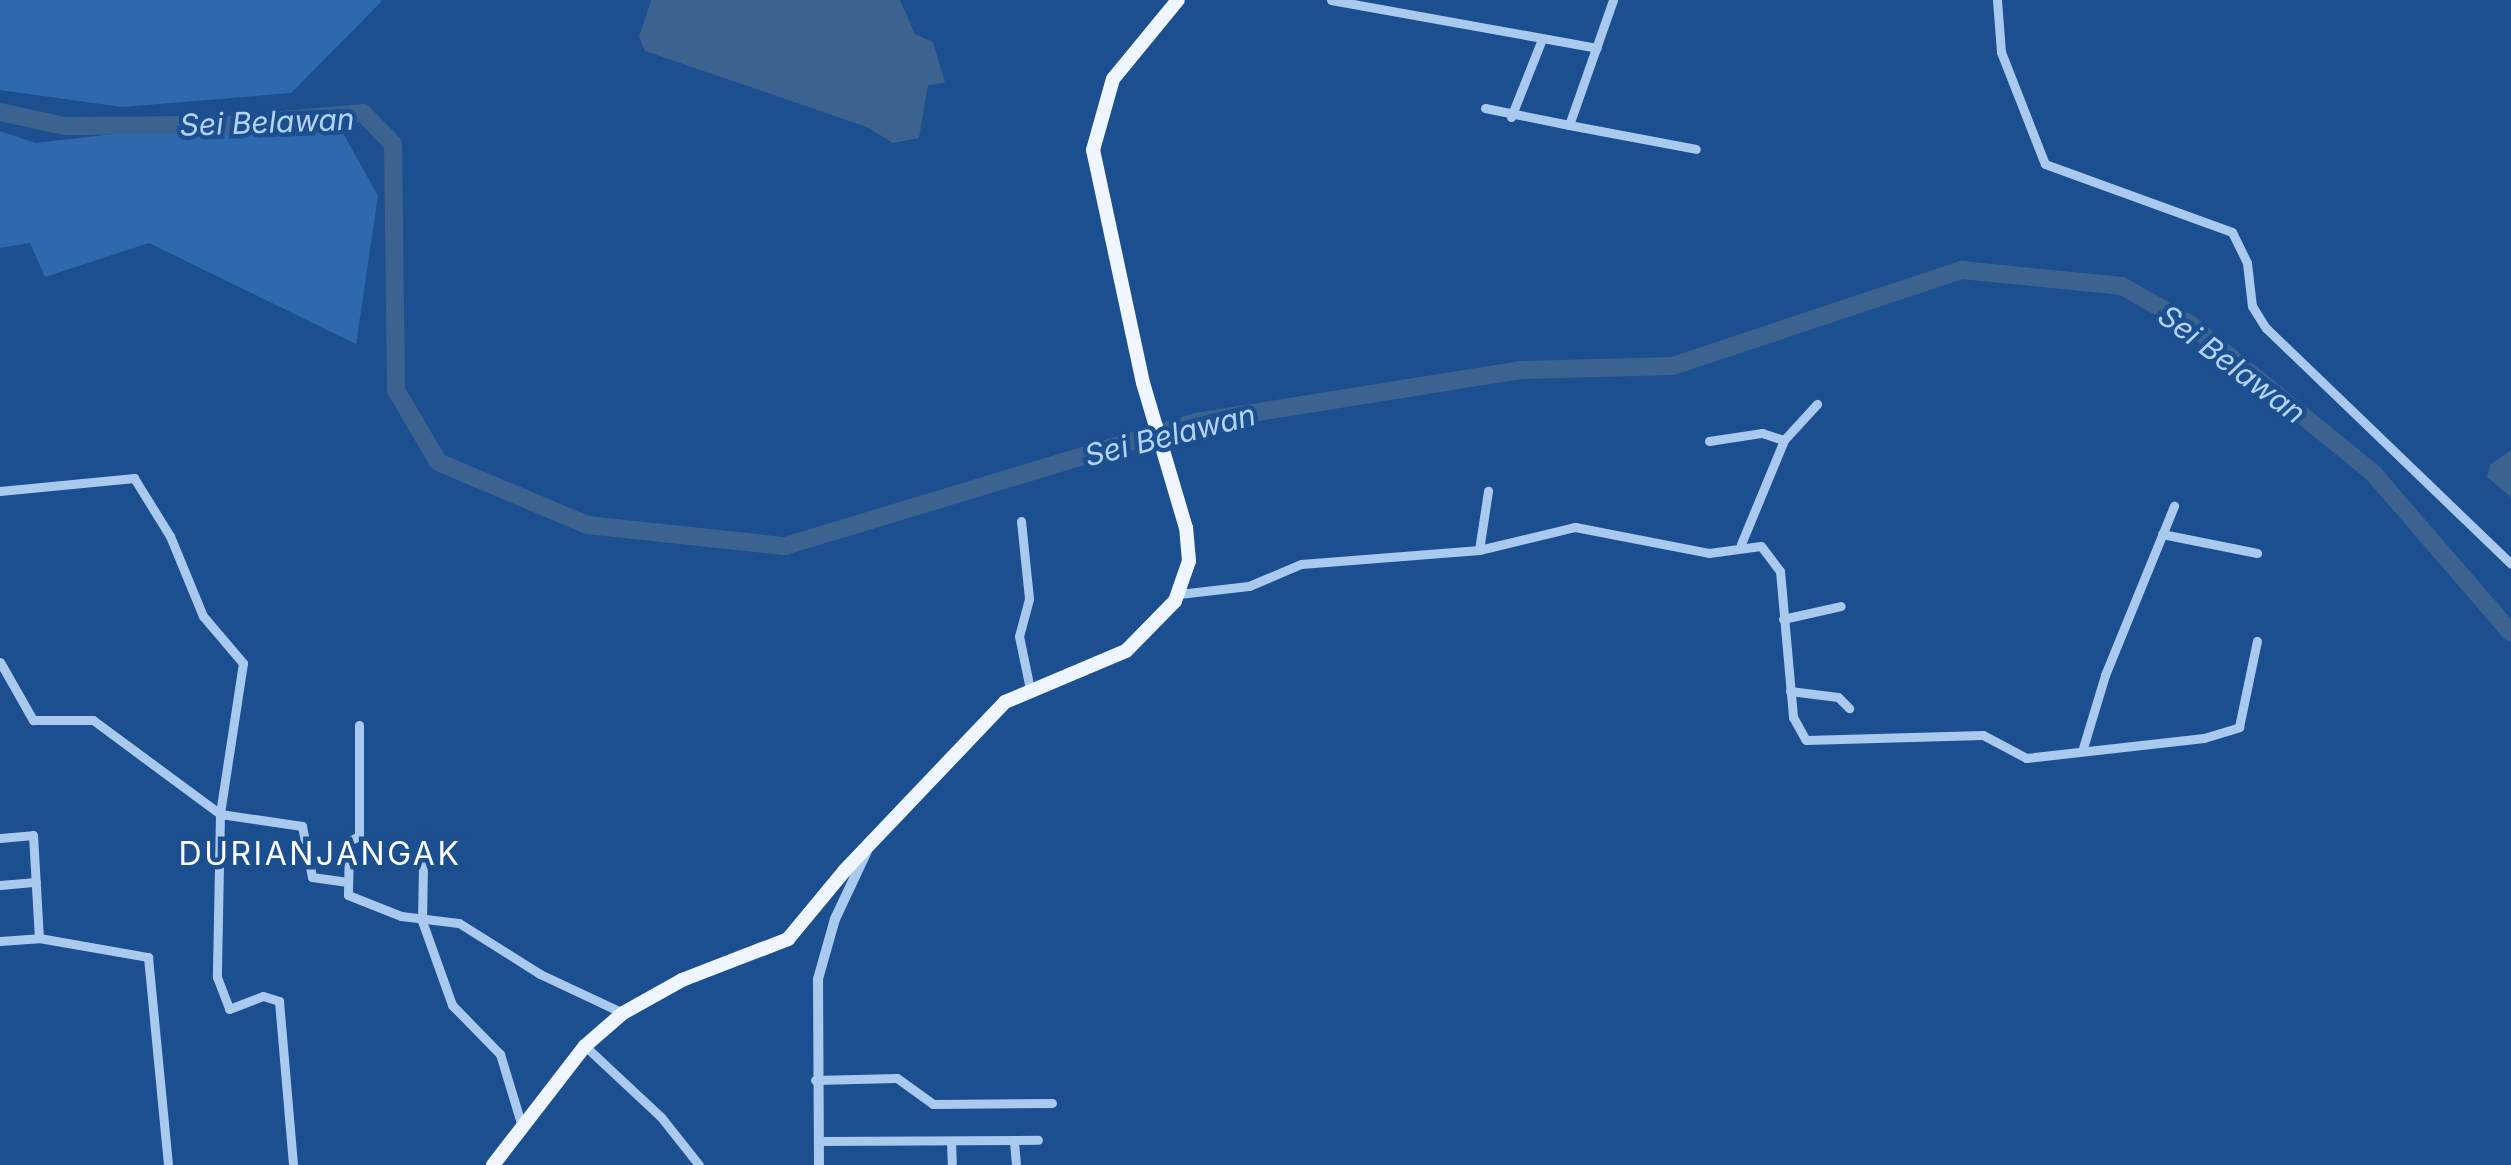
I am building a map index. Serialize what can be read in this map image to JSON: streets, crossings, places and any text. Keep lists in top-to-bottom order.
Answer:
{
  "districts": ["DURIANJANGAK"],
  "water": ["Sei Belawan"]
}
